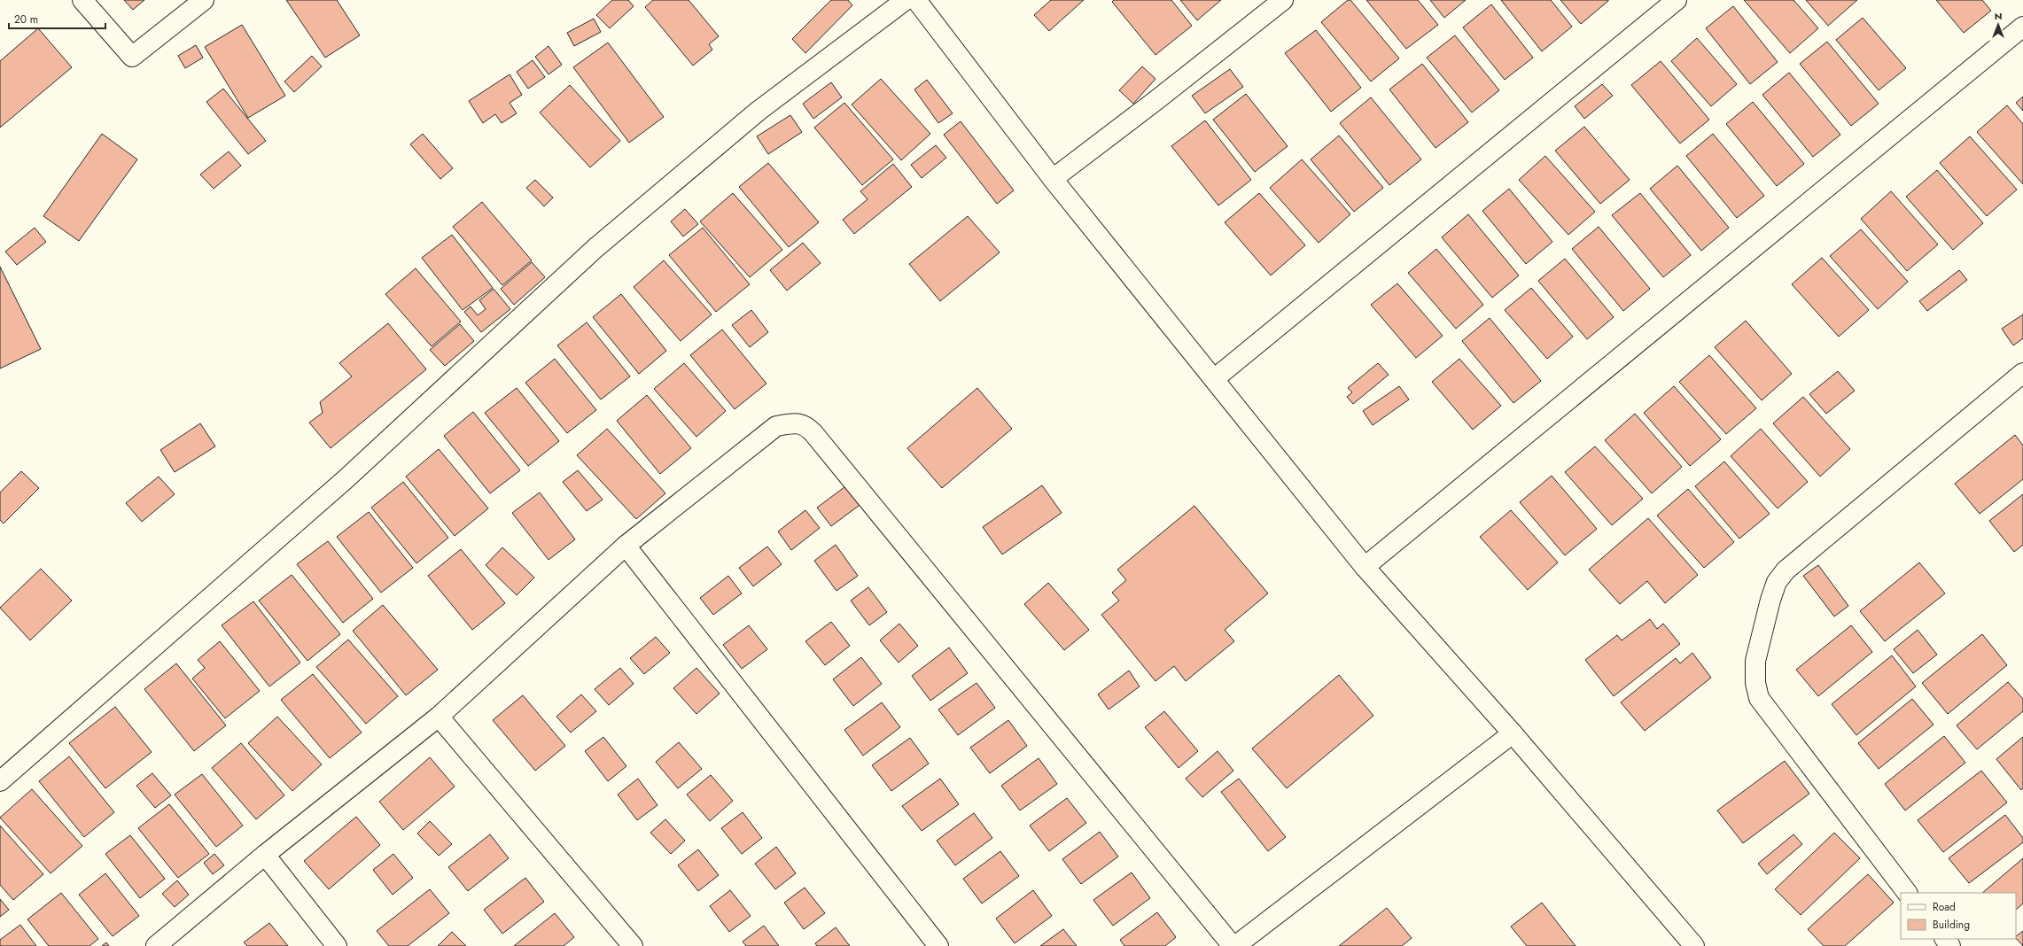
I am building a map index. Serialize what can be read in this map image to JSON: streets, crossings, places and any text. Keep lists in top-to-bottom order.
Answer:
{
  "legend": ["Road", "Building"],
  "scale_bar": "20 m",
  "north": "top"
}
